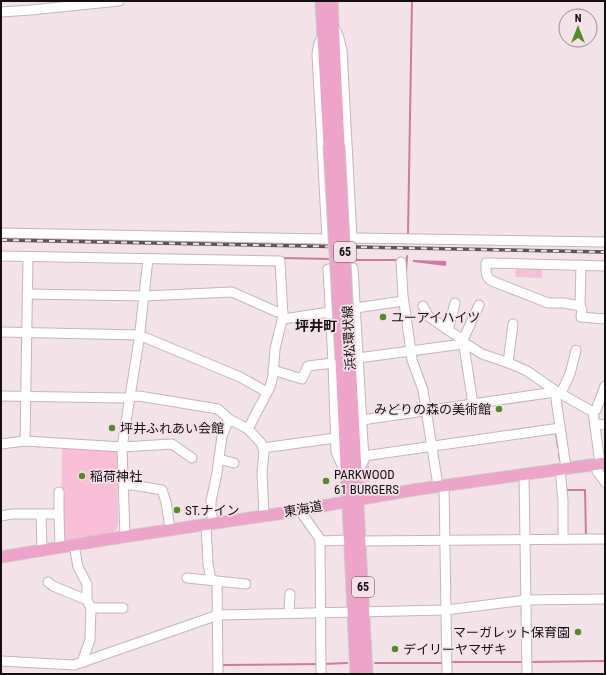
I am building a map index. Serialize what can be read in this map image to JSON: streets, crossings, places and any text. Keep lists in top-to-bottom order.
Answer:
{
  "streets": {
    "main road": ["65", "浜松環状線", "東海道"]
  },
  "crossings": [
    ["浜松環状線", "東海道"]
  ],
  "districts": ["坪井町"],
  "places": [
    "ユーアイハイツ",
    "みどりの森の美術館",
    "坪井ふれあい会館",
    "稲荷神社",
    "PARKWOOD 61 BURGERS",
    "ST.ナイン",
    "マーガレット保育園",
    "デイリーヤマザキ"
  ],
  "north": "top"
}
